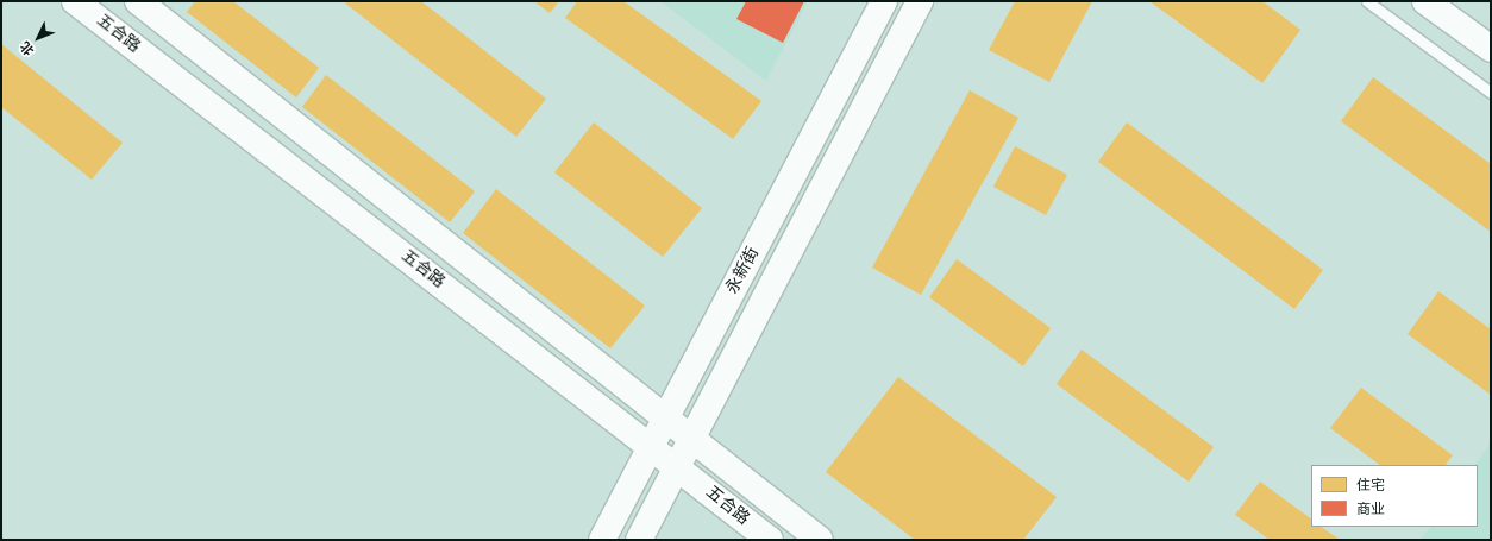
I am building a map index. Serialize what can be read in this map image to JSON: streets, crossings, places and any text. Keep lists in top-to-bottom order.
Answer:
{
  "streets": {
    "street": ["五合路", "永新街"]
  },
  "crossings": [
    ["五合路", "永新街"]
  ],
  "legend": ["住宅", "商业"],
  "north": "bottom left"
}
